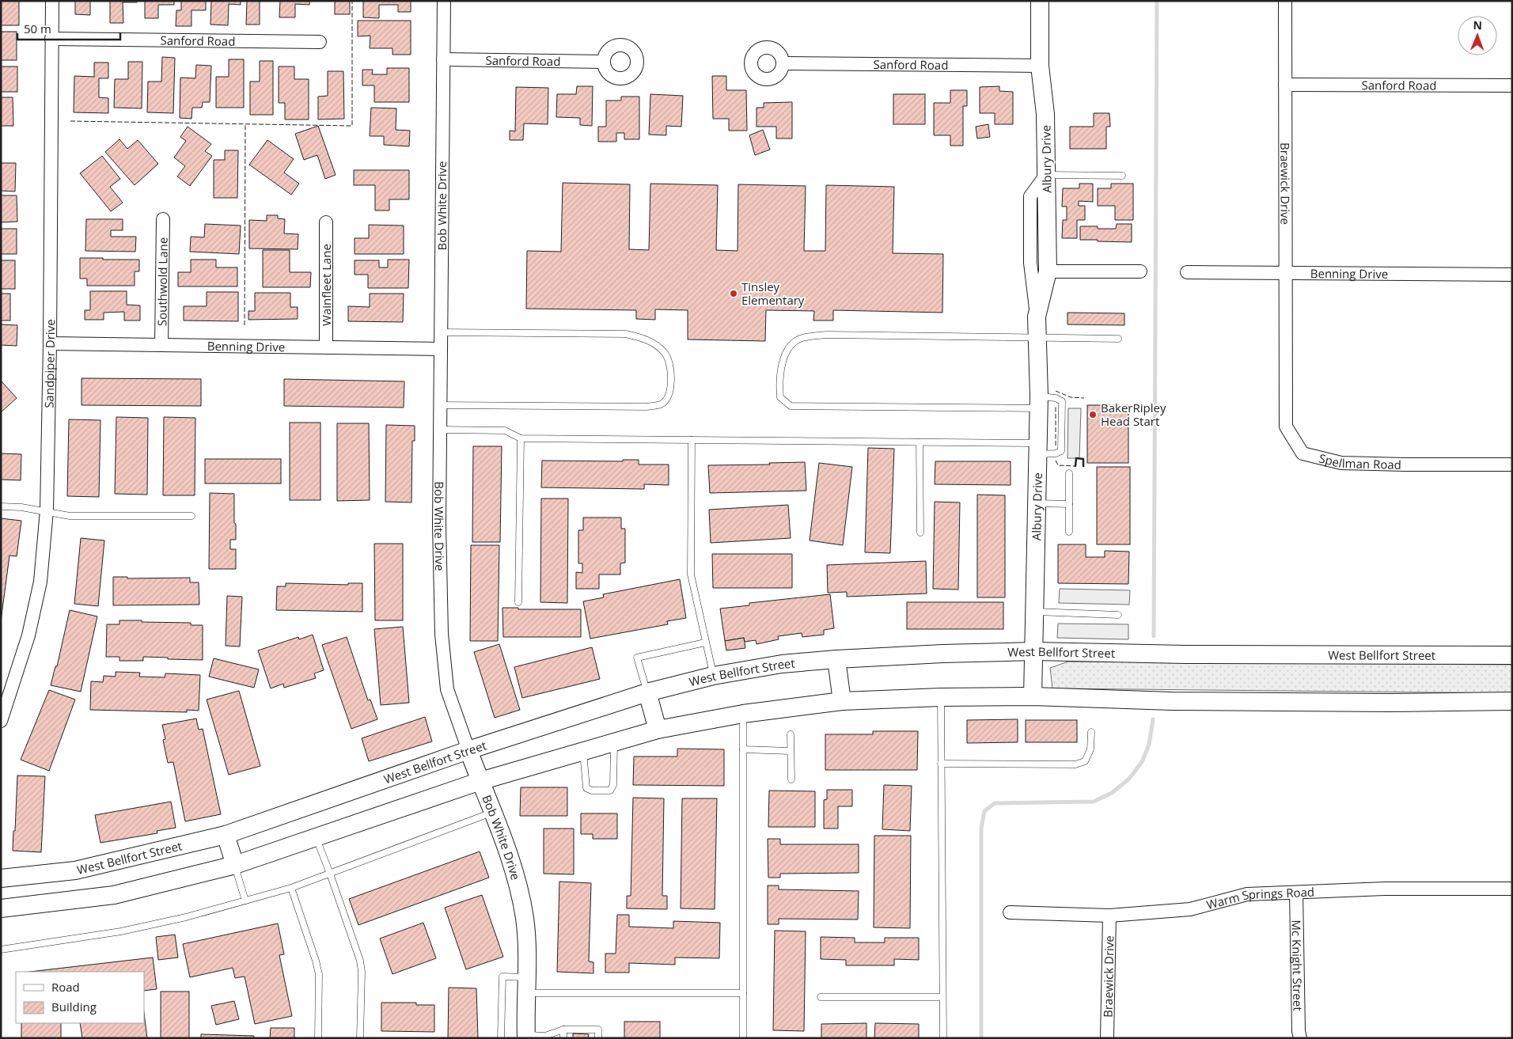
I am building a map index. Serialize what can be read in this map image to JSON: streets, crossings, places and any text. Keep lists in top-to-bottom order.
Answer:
{
  "streets": {
    "main road": ["Albury Drive", "Bob White Drive", "West Bellfort Street"],
    "street": [
      "Sanford Road",
      "Braewick Drive",
      "Benning Drive",
      "Southwold Lane",
      "Wainfleet Lane",
      "Sandpiper Drive",
      "Spellman Road",
      "Warm Springs Road",
      "Mc Knight Street"
    ]
  },
  "crossings": [
    ["Sanford Road", "Albury Drive"],
    ["Sanford Road", "Braewick Drive"],
    ["Sanford Road", "Bob White Drive"],
    ["Sanford Road", "Sandpiper Drive"],
    ["Albury Drive", "West Bellfort Street"],
    ["Braewick Drive", "Benning Drive"],
    ["Braewick Drive", "Spellman Road"],
    ["Braewick Drive", "Warm Springs Road"],
    ["Bob White Drive", "Benning Drive"],
    ["Bob White Drive", "West Bellfort Street"],
    ["Benning Drive", "Southwold Lane"],
    ["Benning Drive", "Wainfleet Lane"],
    ["Benning Drive", "Sandpiper Drive"],
    ["Warm Springs Road", "Mc Knight Street"]
  ],
  "places": ["Tinsley Elementary", "BakerRipley Head Start"],
  "legend": ["Road", "Building"],
  "scale_bar": "50 m",
  "north": "top"
}
